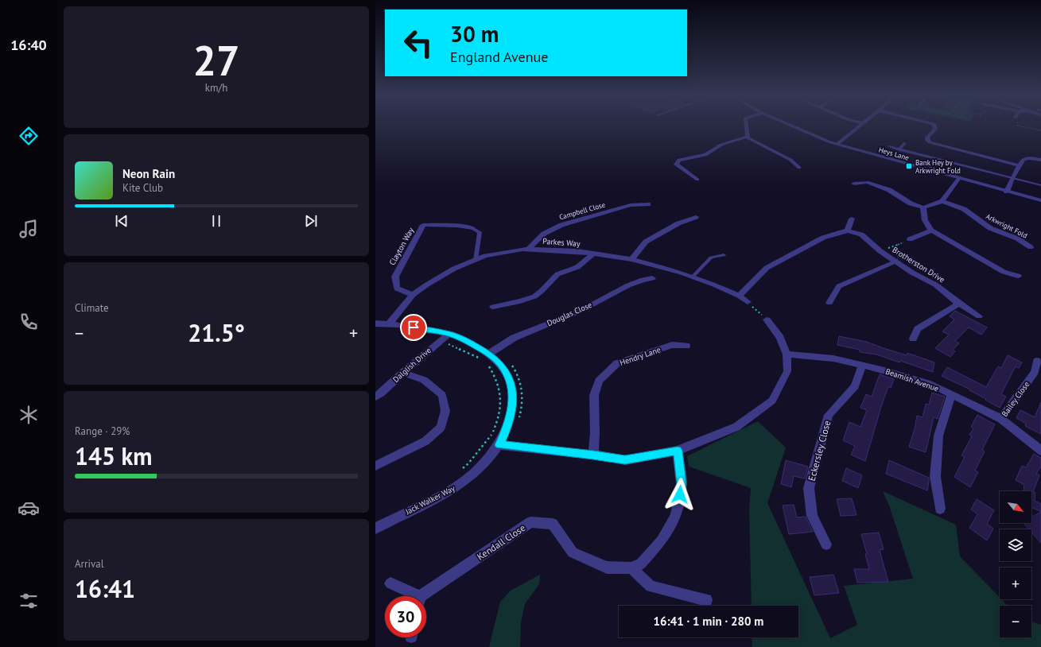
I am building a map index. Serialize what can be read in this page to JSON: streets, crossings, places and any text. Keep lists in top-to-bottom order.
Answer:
{
  "streets": {
    "street": [
      "Heys Lane",
      "Campbell Close",
      "Arkwright Fold",
      "Parkes Way",
      "Clayton Way",
      "Brotherston Drive",
      "Douglas Close",
      "Hendry Lane",
      "Dalglish Drive",
      "Beamish Avenue",
      "Bailey Close",
      "Eckersley Close",
      "Jack Walker Way",
      "Kendall Close"
    ]
  },
  "crossings": [
    ["Campbell Close", "Parkes Way"],
    ["Parkes Way", "Clayton Way"],
    ["Parkes Way", "Jack Walker Way"],
    ["Douglas Close", "Jack Walker Way"],
    ["Dalglish Drive", "Jack Walker Way"],
    ["Beamish Avenue", "Bailey Close"],
    ["Beamish Avenue", "Eckersley Close"]
  ],
  "places": {
    "transit": ["Bank Hey by Arkwright Fold"]
  },
  "north": "bottom right",
  "page": {
    "tabs": "16:40",
    "tile": [
      ["27", "km/h"],
      "Climate",
      ["Range · 29%", "145 km"],
      ["Arrival", "16:41"]
    ],
    "turn": ["30 m", "England Avenue"],
    "song": ["Neon Rain", "Kite Club"],
    "heat": ["−", "21.5°", "+"],
    "map_buttons": ["+", "−"],
    "limit": "30",
    "trip": "16:41 · 1 min · 280 m"
  }
}
